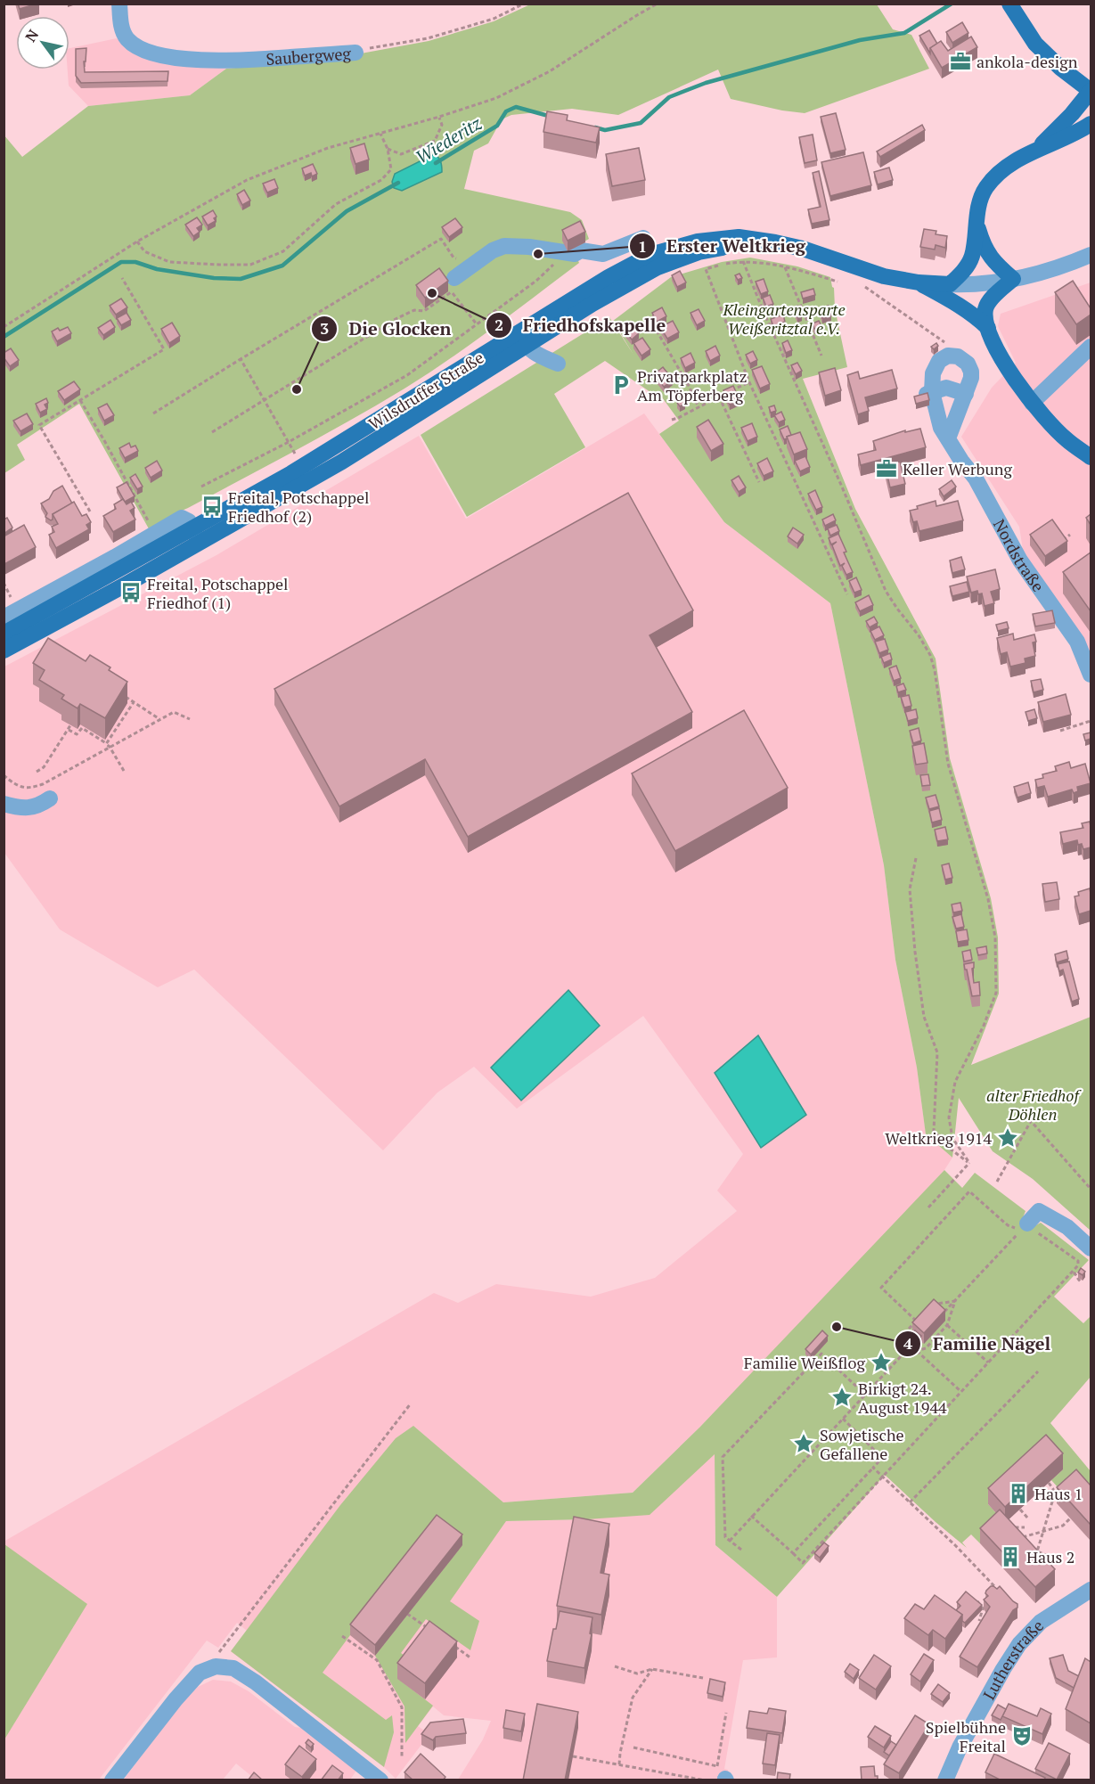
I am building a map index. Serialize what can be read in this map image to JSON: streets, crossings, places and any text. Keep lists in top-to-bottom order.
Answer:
{
  "streets": {
    "main road": ["Wilsdruffer Straße"],
    "street": ["Saubergweg", "Nordstraße", "Lutherstraße"]
  },
  "water": ["Wiederitz"],
  "parks": ["Kleingartensparte Weißeritztal e.V.", "alter Friedhof Döhlen"],
  "places": {
    "office": ["ankola-design", "Keller Werbung"],
    "other": [
      "Erster Weltkrieg",
      "Friedhofskapelle",
      "Die Glocken",
      "Familie Nägel"
    ],
    "parking": ["Privatparkplatz Am Töpferberg"],
    "bus stop": ["Freital, Potschappel Friedhof (2)", "Freital, Potschappel Friedhof (1)"],
    "place": [
      "Weltkrieg 1914",
      "Familie Weißflog",
      "Birkigt 24. August 1944",
      "Sowjetische Gefallene"
    ],
    "building": ["Haus 1", "Haus 2"],
    "theatre": ["Spielbühne Freital"]
  },
  "north": "top left"
}
